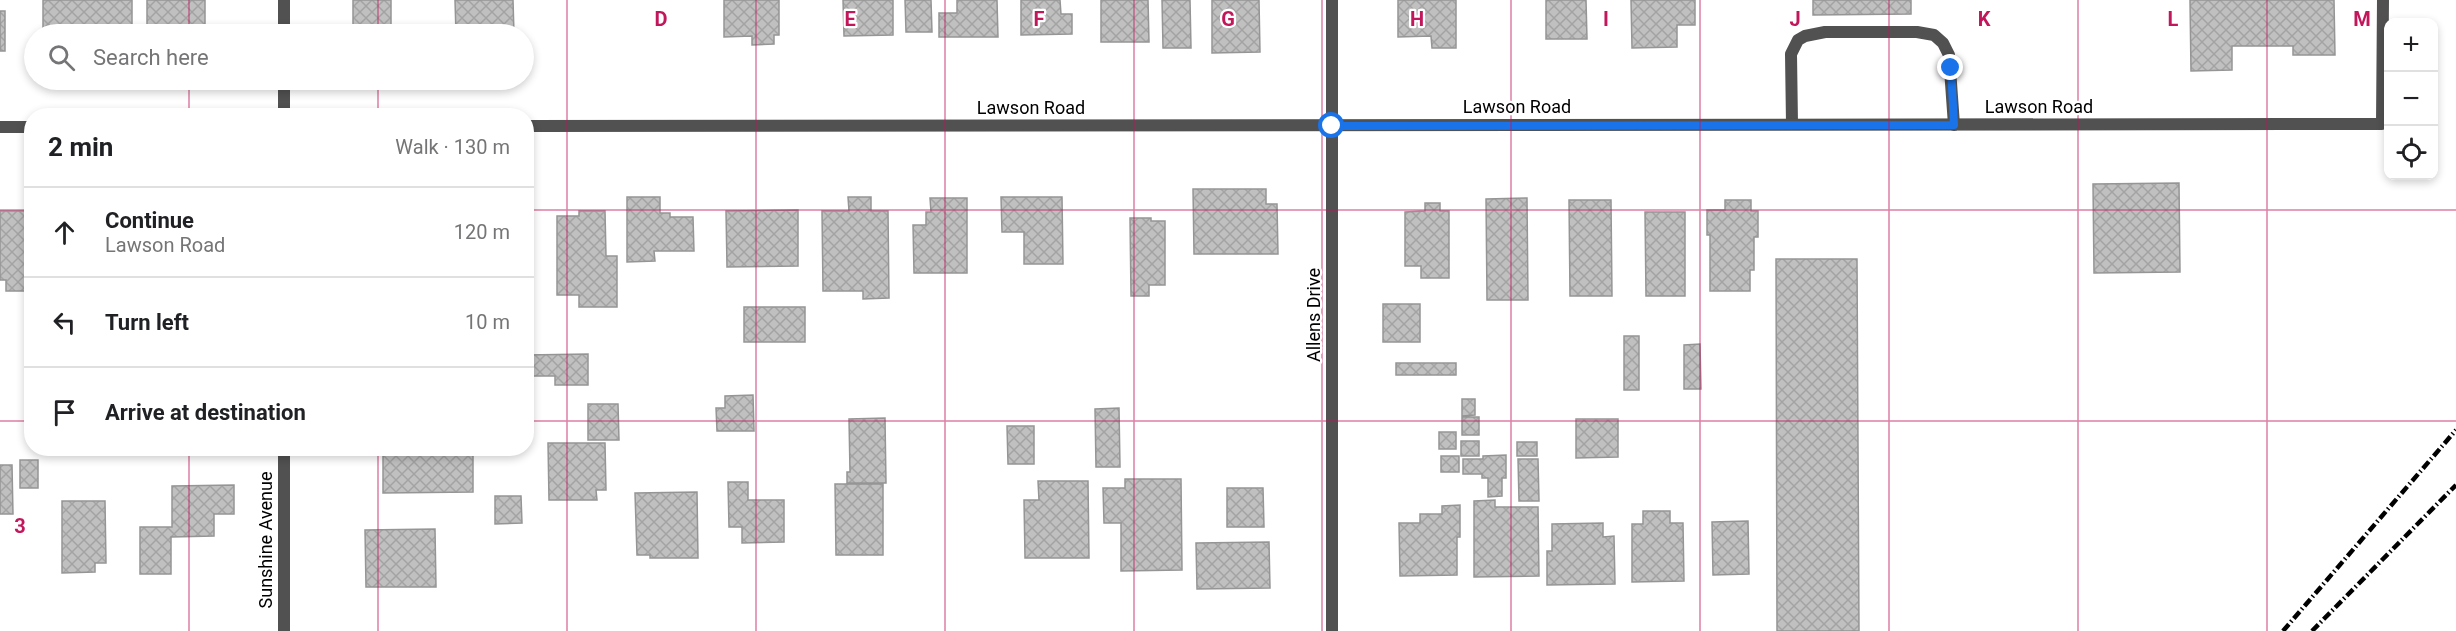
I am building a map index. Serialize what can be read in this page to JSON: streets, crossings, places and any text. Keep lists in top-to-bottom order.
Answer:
{
  "streets": {
    "street": ["Lawson Road", "Allens Drive", "Sunshine Avenue"]
  },
  "crossings": [
    ["Lawson Road", "Allens Drive"]
  ],
  "page": {
    "map_buttons": ["+", "−"],
    "search": "Search here",
    "heading": ["2 min", "Walk · 130 m"],
    "list": [
      ["Continue", "Lawson Road", "120 m"],
      ["Turn left", "10 m"],
      "Arrive at destination"
    ]
  },
  "grid": {
    "columns": [
      "D",
      "E",
      "F",
      "G",
      "H",
      "I",
      "J",
      "K",
      "L",
      "M"
    ],
    "rows": ["3"]
  }
}
